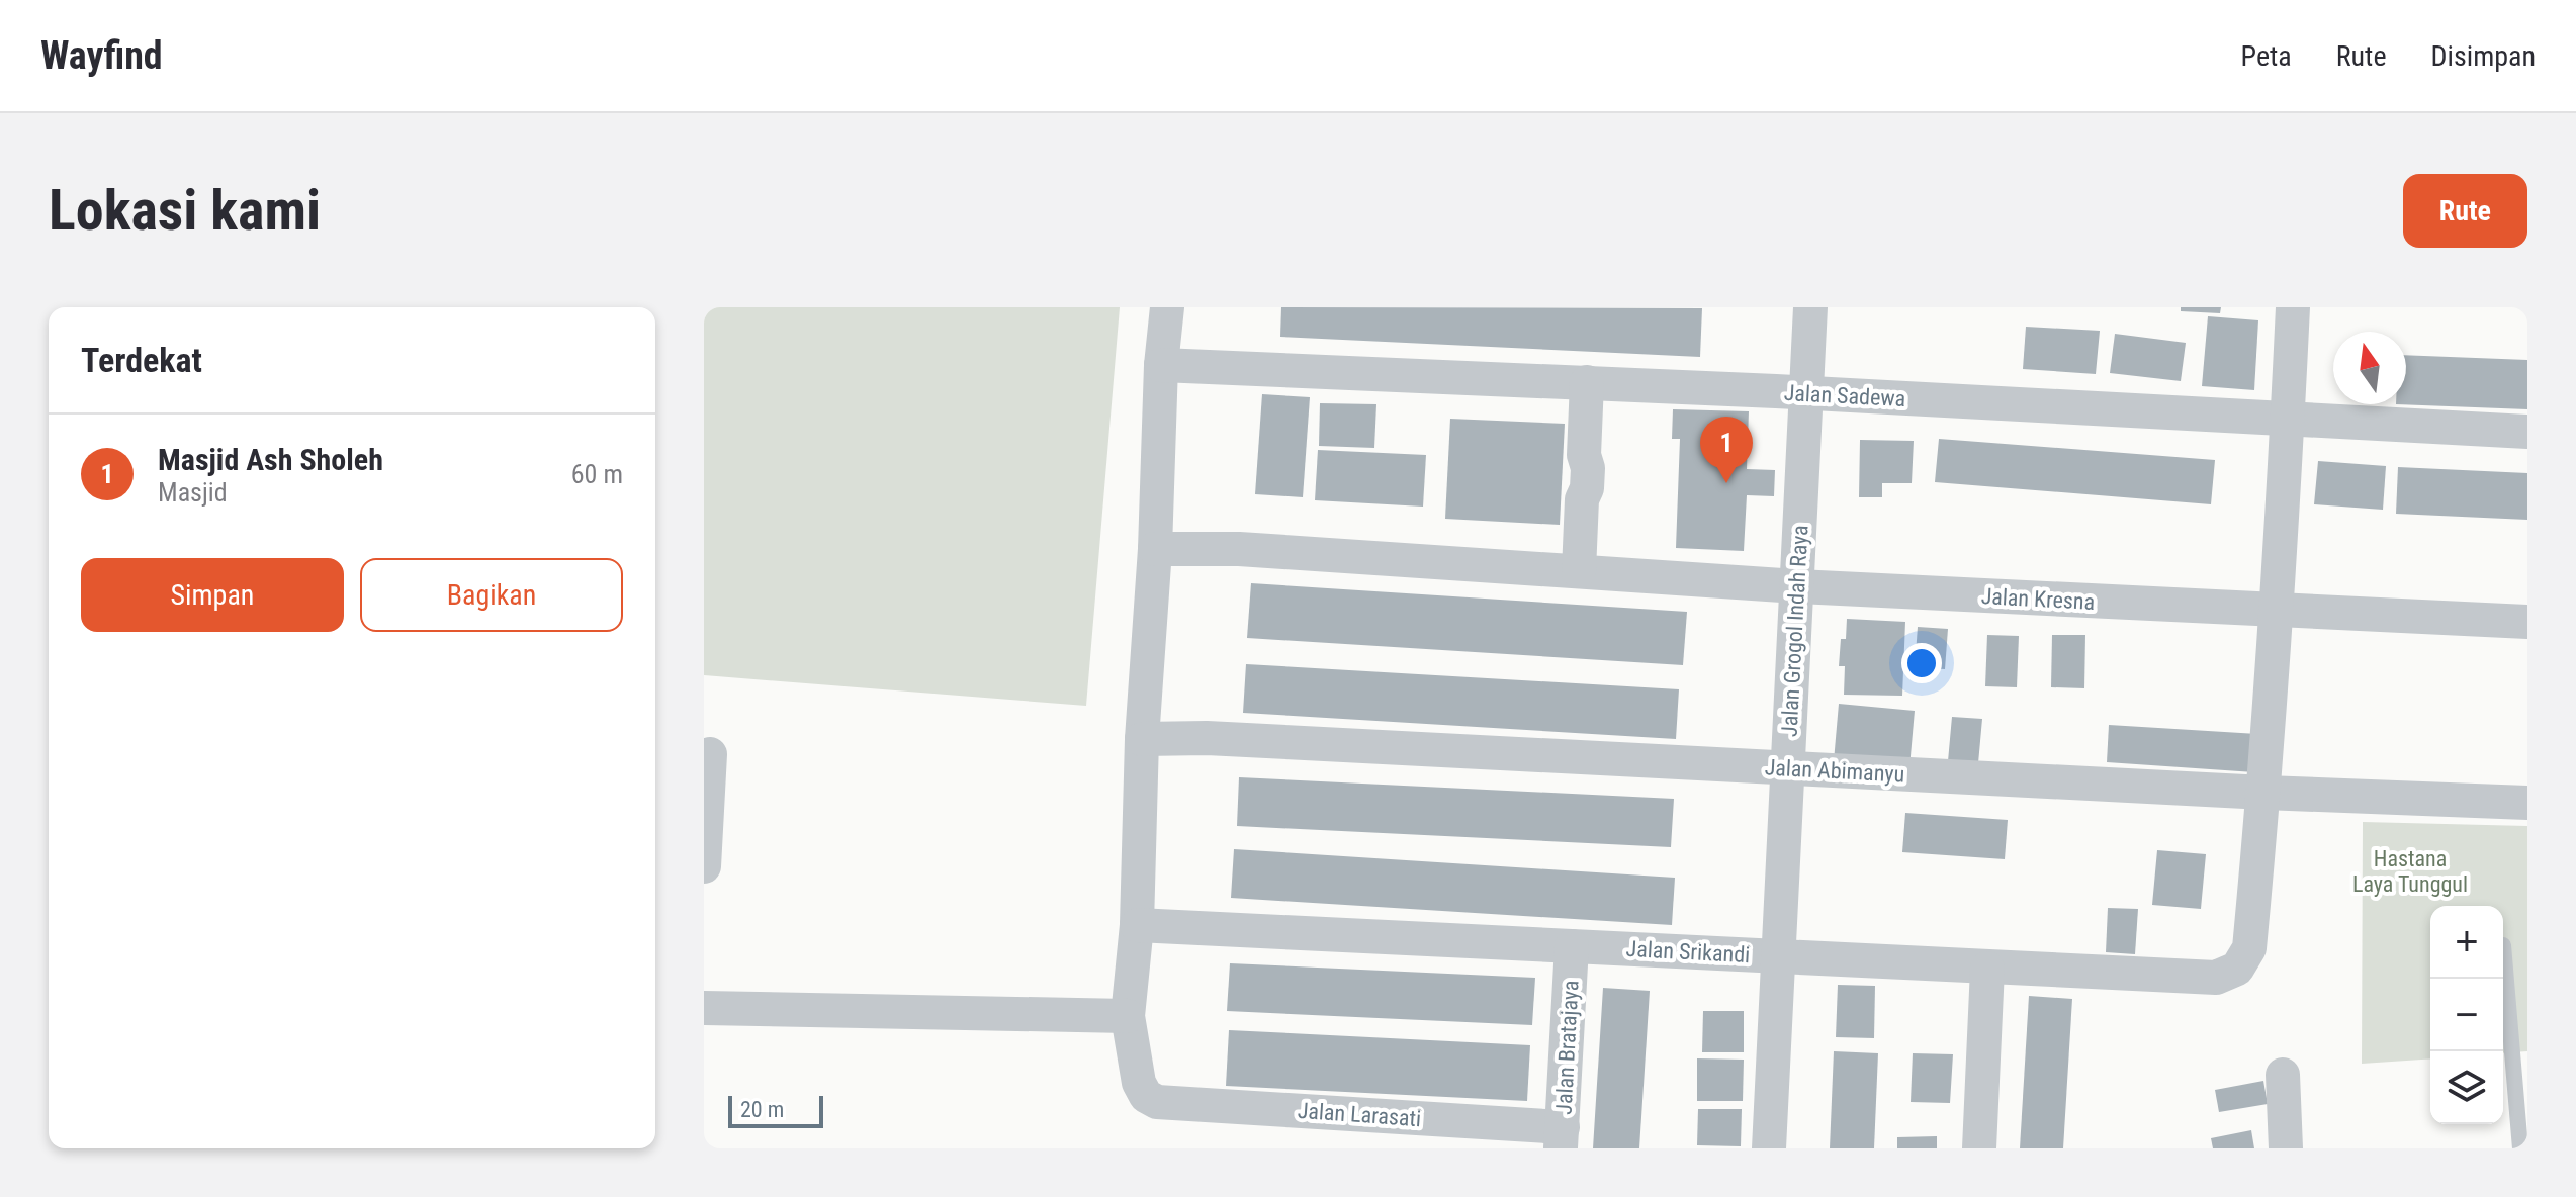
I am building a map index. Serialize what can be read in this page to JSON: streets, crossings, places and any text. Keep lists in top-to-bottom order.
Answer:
{
  "streets": {
    "street": [
      "Jalan Sadewa",
      "Jalan Kresna",
      "Jalan Grogol Indah Raya",
      "Jalan Abimanyu",
      "Jalan Srikandi",
      "Jalan Bratajaya",
      "Jalan Larasati"
    ]
  },
  "crossings": [
    ["Jalan Sadewa", "Jalan Grogol Indah Raya"],
    ["Jalan Kresna", "Jalan Grogol Indah Raya"],
    ["Jalan Grogol Indah Raya", "Jalan Abimanyu"],
    ["Jalan Grogol Indah Raya", "Jalan Srikandi"],
    ["Jalan Abimanyu", "Jalan Srikandi"],
    ["Jalan Srikandi", "Jalan Bratajaya"],
    ["Jalan Bratajaya", "Jalan Larasati"]
  ],
  "parks": ["Hastana Laya Tunggul"],
  "scale_bar": "20 m",
  "north": "top",
  "page": {
    "header": "Wayfind",
    "nav": ["Peta", "Rute", "Disimpan"],
    "buttons": [
      "Rute",
      ["Simpan", "Bagikan"]
    ],
    "title": "Lokasi kami",
    "heading": "Terdekat",
    "list": [
      {
        "mark": "1",
        "name": "Masjid Ash Sholeh",
        "note": "Masjid",
        "value": "60 m"
      }
    ],
    "pins": "1",
    "map_buttons": ["+", "−"],
    "scale": "20 m"
  }
}
